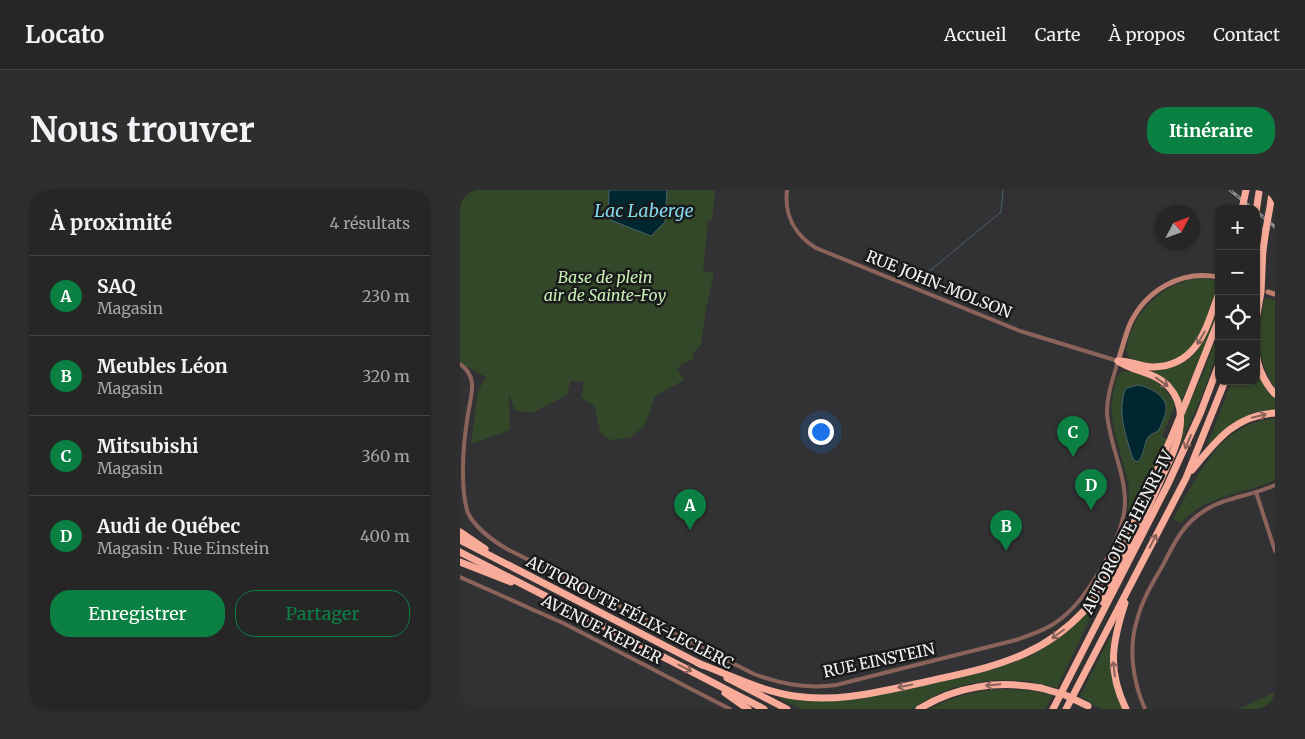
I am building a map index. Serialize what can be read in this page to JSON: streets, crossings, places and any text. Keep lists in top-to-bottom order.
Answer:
{
  "streets": {
    "highway": ["AUTOROUTE HENRI-IV", "AUTOROUTE FÉLIX-LECLERC"],
    "street": ["RUE JOHN-MOLSON", "AVENUE KEPLER", "RUE EINSTEIN"]
  },
  "crossings": [
    ["RUE JOHN-MOLSON", "RUE EINSTEIN"]
  ],
  "water": ["Lac Laberge"],
  "parks": ["Base de plein air de Sainte-Foy"],
  "north": "top right",
  "page": {
    "header": "Locato",
    "nav": [
      "Accueil",
      "Carte",
      "À propos",
      "Contact"
    ],
    "buttons": [
      "Itinéraire",
      ["Enregistrer", "Partager"]
    ],
    "title": "Nous trouver",
    "heading": ["À proximité", "4 résultats"],
    "map_buttons": ["+", "−"],
    "list": [
      {
        "mark": "A",
        "name": "SAQ",
        "note": "Magasin",
        "value": "230 m"
      },
      {
        "mark": "B",
        "name": "Meubles Léon",
        "note": "Magasin",
        "value": "320 m"
      },
      {
        "mark": "C",
        "name": "Mitsubishi",
        "note": "Magasin",
        "value": "360 m"
      },
      {
        "mark": "D",
        "name": "Audi de Québec",
        "note": "Magasin · Rue Einstein",
        "value": "400 m"
      }
    ],
    "pins": [
      "C",
      "D",
      "A",
      "B"
    ]
  }
}
